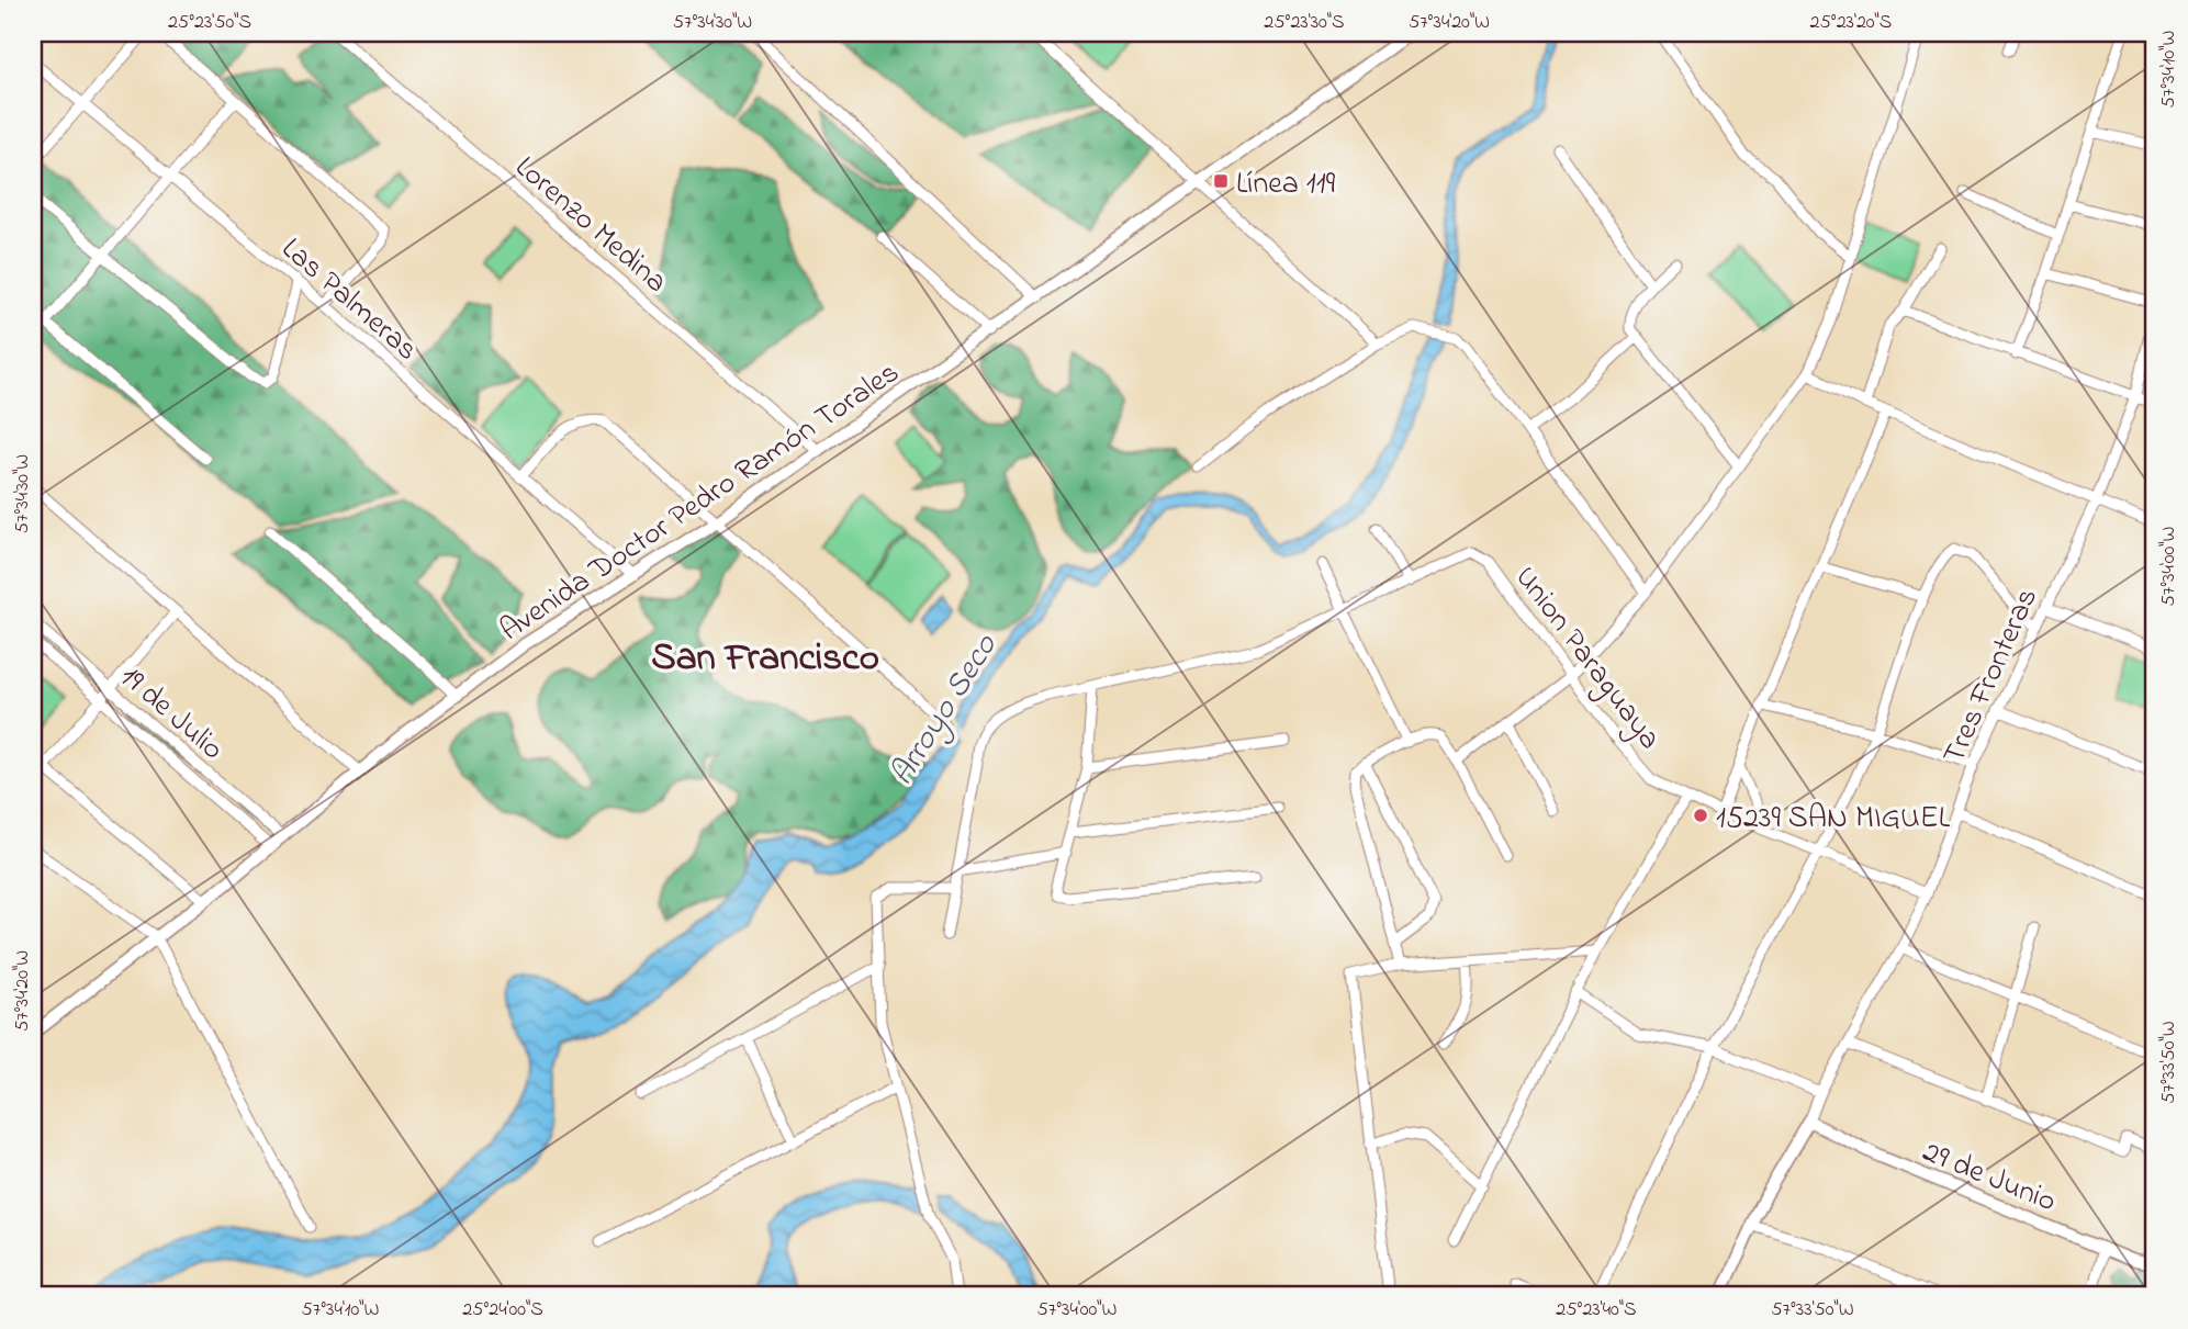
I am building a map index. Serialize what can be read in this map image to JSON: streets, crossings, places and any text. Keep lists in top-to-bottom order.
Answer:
{
  "streets": {
    "street": [
      "Lorenzo Medina",
      "Las Palmeras",
      "Avenida Doctor Pedro Ramón Torales",
      "Union Paraguaya",
      "Tres Fronteras",
      "19 de Julio",
      "29 de Junio"
    ]
  },
  "crossings": [
    ["Lorenzo Medina", "Avenida Doctor Pedro Ramón Torales"],
    ["Las Palmeras", "Avenida Doctor Pedro Ramón Torales"],
    ["Avenida Doctor Pedro Ramón Torales", "19 de Julio"],
    ["Union Paraguaya", "Tres Fronteras"],
    ["Tres Fronteras", "29 de Junio"]
  ],
  "districts": ["San Francisco"],
  "water": ["Arroyo Seco"],
  "places": {
    "transit": ["Línea 119"],
    "other": ["15239 SAN MIGUEL"]
  },
  "coordinates": [
    "25°23'50\"S",
    "57°34'30\"W",
    "25°23'30\"S",
    "57°34'20\"W",
    "25°23'20\"S",
    "57°34'10\"W",
    "57°34'00\"W",
    "57°33'50\"W",
    "25°24'00\"S",
    "25°23'40\"S"
  ]
}
